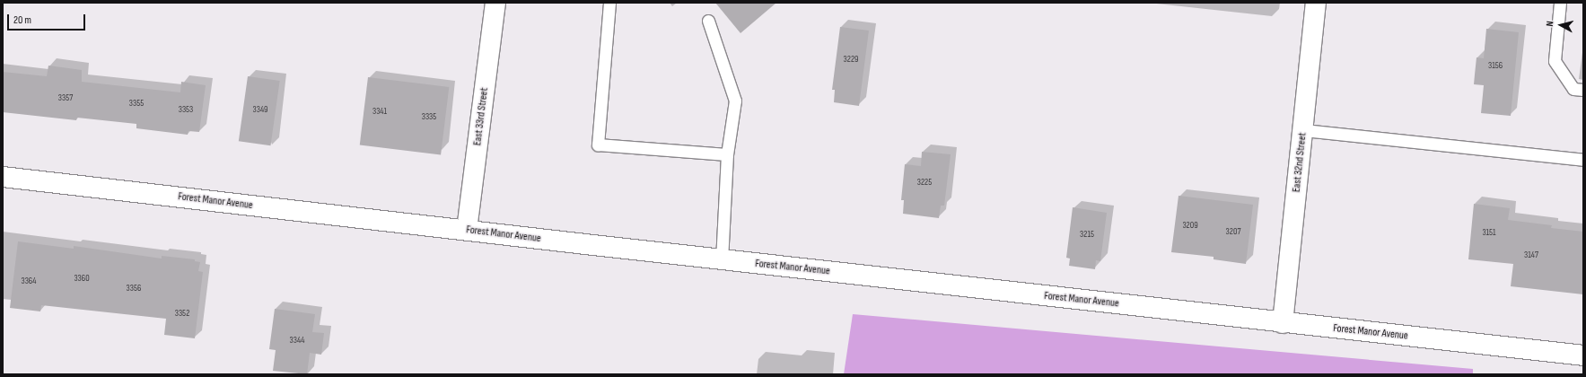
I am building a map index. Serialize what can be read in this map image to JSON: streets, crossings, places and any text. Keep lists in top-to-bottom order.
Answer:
{
  "streets": {
    "street": ["East 33rd Street", "East 32nd Street", "Forest Manor Avenue"]
  },
  "crossings": [
    ["East 33rd Street", "Forest Manor Avenue"],
    ["East 32nd Street", "Forest Manor Avenue"]
  ],
  "house_numbers": [
    "3229",
    "3156",
    "3357",
    "3355",
    "3353",
    "3349",
    "3341",
    "3335",
    "3225",
    "3209",
    "3207",
    "3151",
    "3215",
    "3147",
    "3360",
    "3364",
    "3356",
    "3352",
    "3344"
  ],
  "scale_bar": "20 m",
  "north": "left"
}
